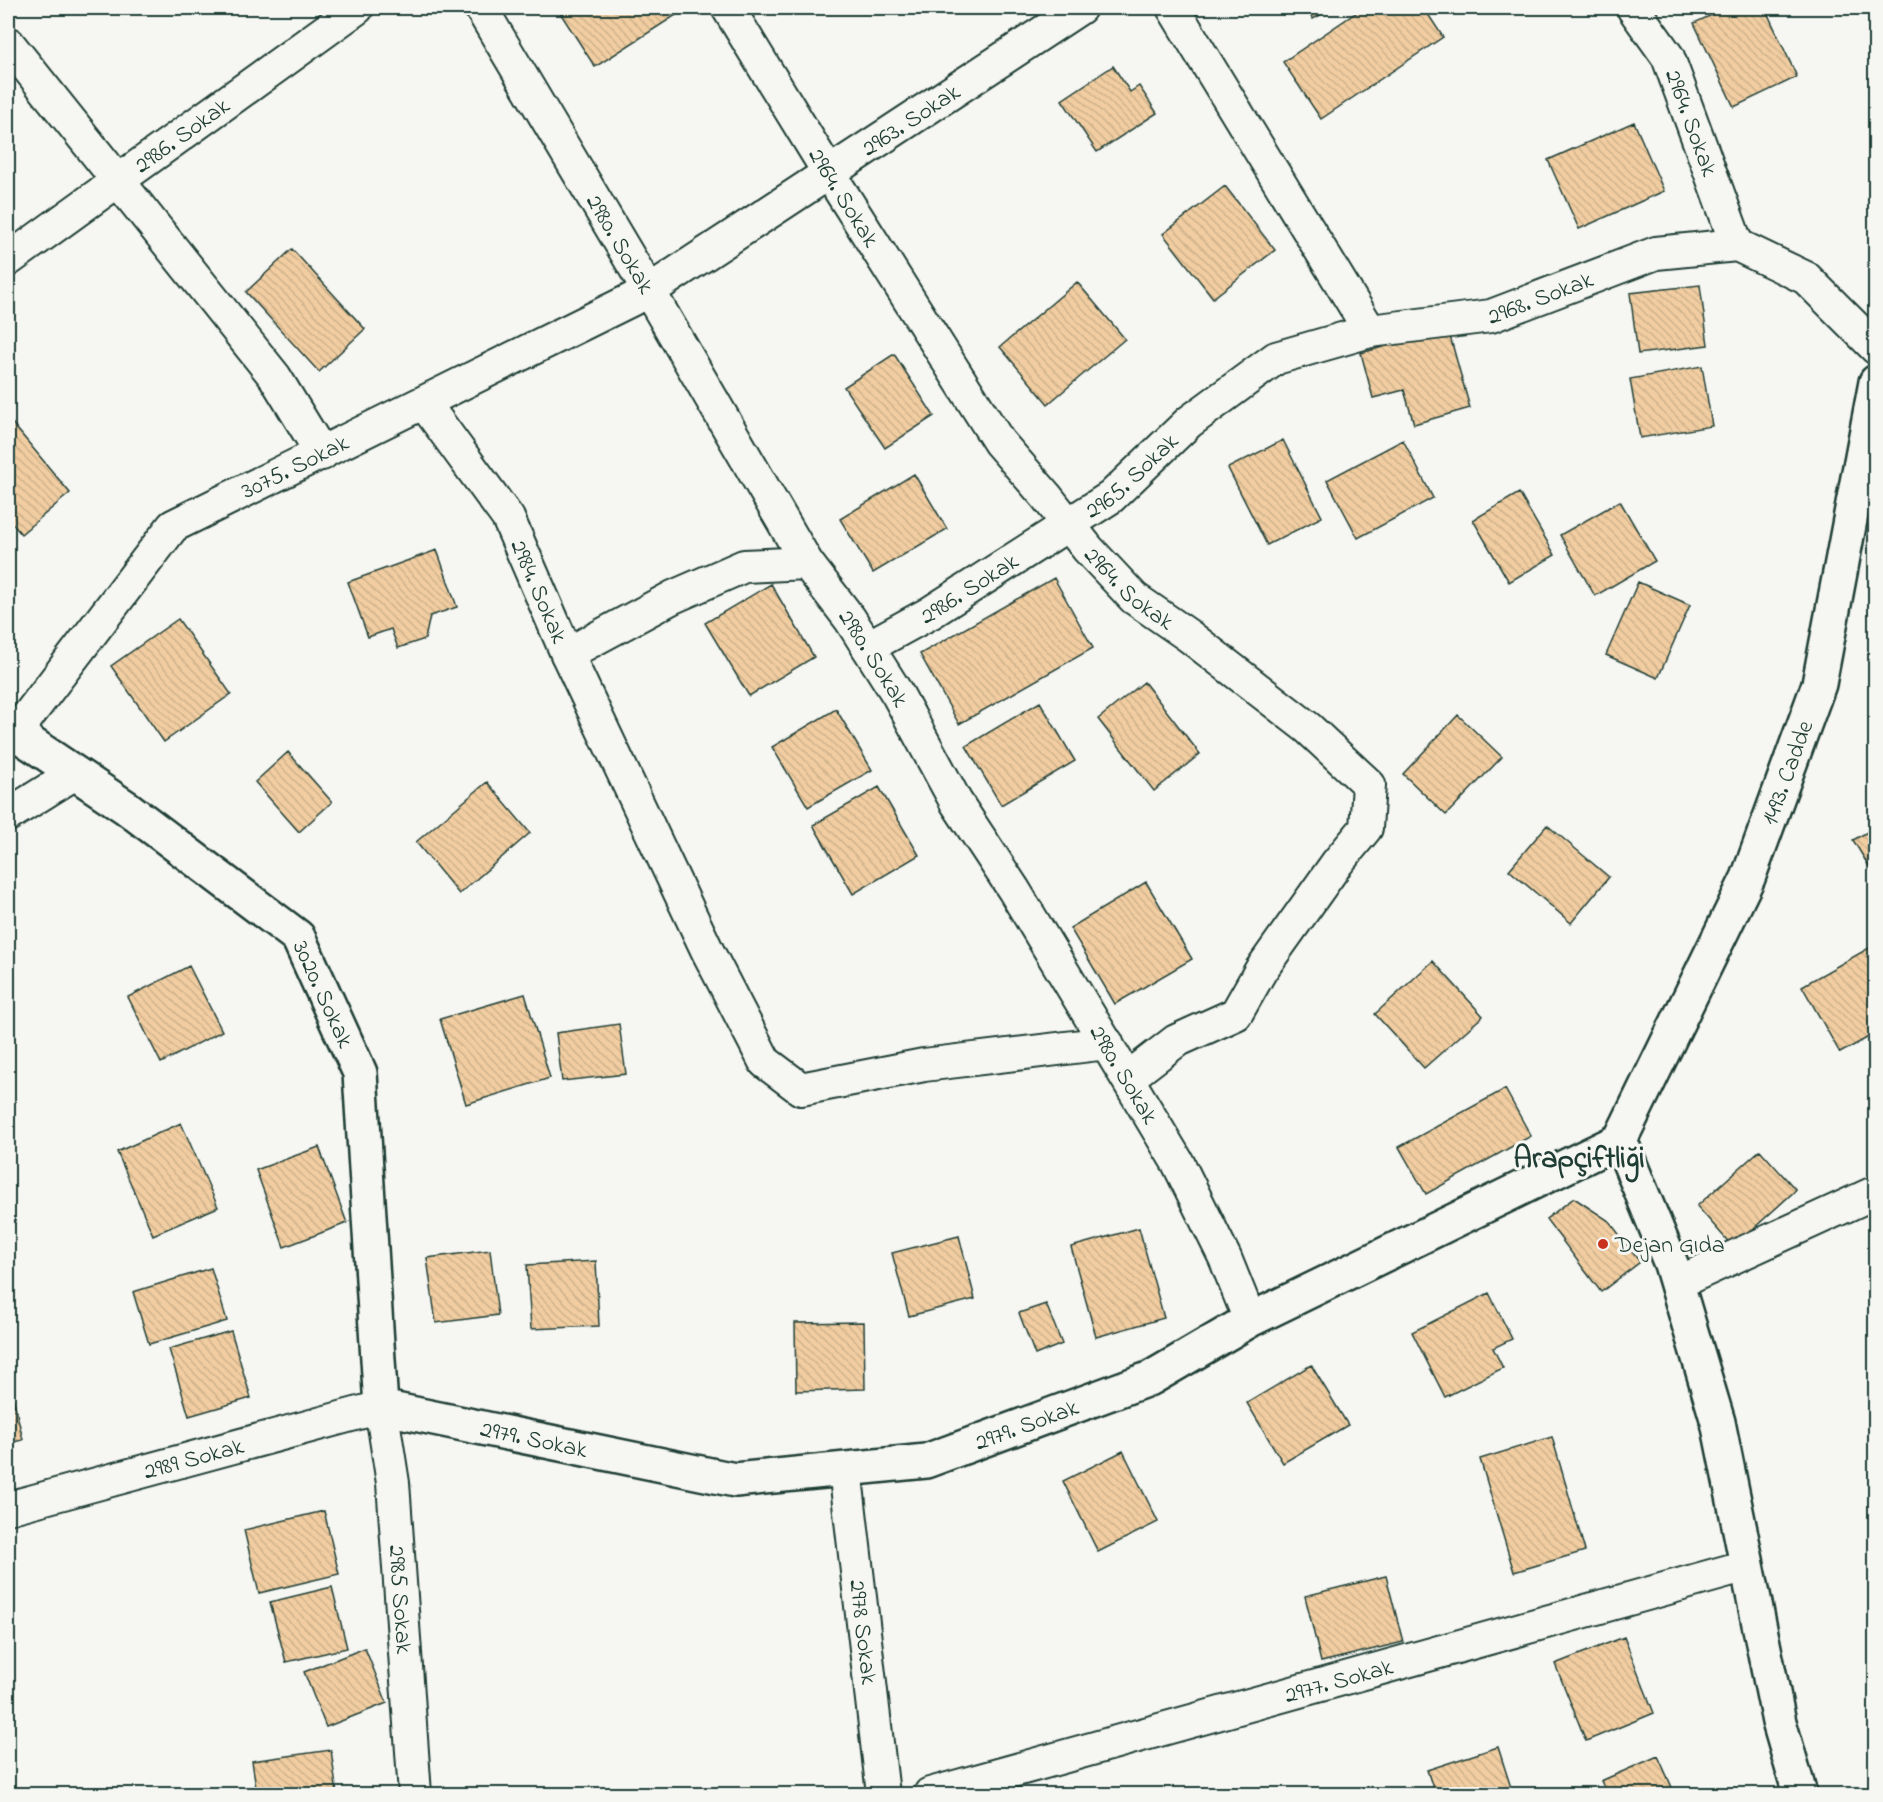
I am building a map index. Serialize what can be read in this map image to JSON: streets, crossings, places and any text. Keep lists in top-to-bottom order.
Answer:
{
  "streets": {
    "street": [
      "2963. Sokak",
      "2964. Sokak",
      "2986. Sokak",
      "2980. Sokak",
      "2968. Sokak",
      "3075. Sokak",
      "2965. Sokak",
      "2984. Sokak",
      "1493. Cadde",
      "3020. Sokak",
      "2979. Sokak",
      "2989 Sokak",
      "2985 Sokak",
      "2978 Sokak",
      "2977. Sokak"
    ]
  },
  "crossings": [
    ["2963. Sokak", "2964. Sokak"],
    ["2963. Sokak", "2980. Sokak"],
    ["2963. Sokak", "3075. Sokak"],
    ["2964. Sokak", "2986. Sokak"],
    ["2964. Sokak", "2980. Sokak"],
    ["2964. Sokak", "2968. Sokak"],
    ["2964. Sokak", "2965. Sokak"],
    ["2986. Sokak", "2980. Sokak"],
    ["2986. Sokak", "2965. Sokak"],
    ["2980. Sokak", "3075. Sokak"],
    ["2980. Sokak", "2984. Sokak"],
    ["2980. Sokak", "2979. Sokak"],
    ["2968. Sokak", "2965. Sokak"],
    ["3075. Sokak", "2984. Sokak"],
    ["3075. Sokak", "3020. Sokak"],
    ["1493. Cadde", "2979. Sokak"],
    ["3020. Sokak", "2979. Sokak"],
    ["3020. Sokak", "2989 Sokak"],
    ["3020. Sokak", "2985 Sokak"],
    ["2979. Sokak", "2989 Sokak"],
    ["2979. Sokak", "2985 Sokak"],
    ["2979. Sokak", "2978 Sokak"],
    ["2989 Sokak", "2985 Sokak"]
  ],
  "districts": ["Arapçiftliği"],
  "places": ["Dejan Gıda"]
}
